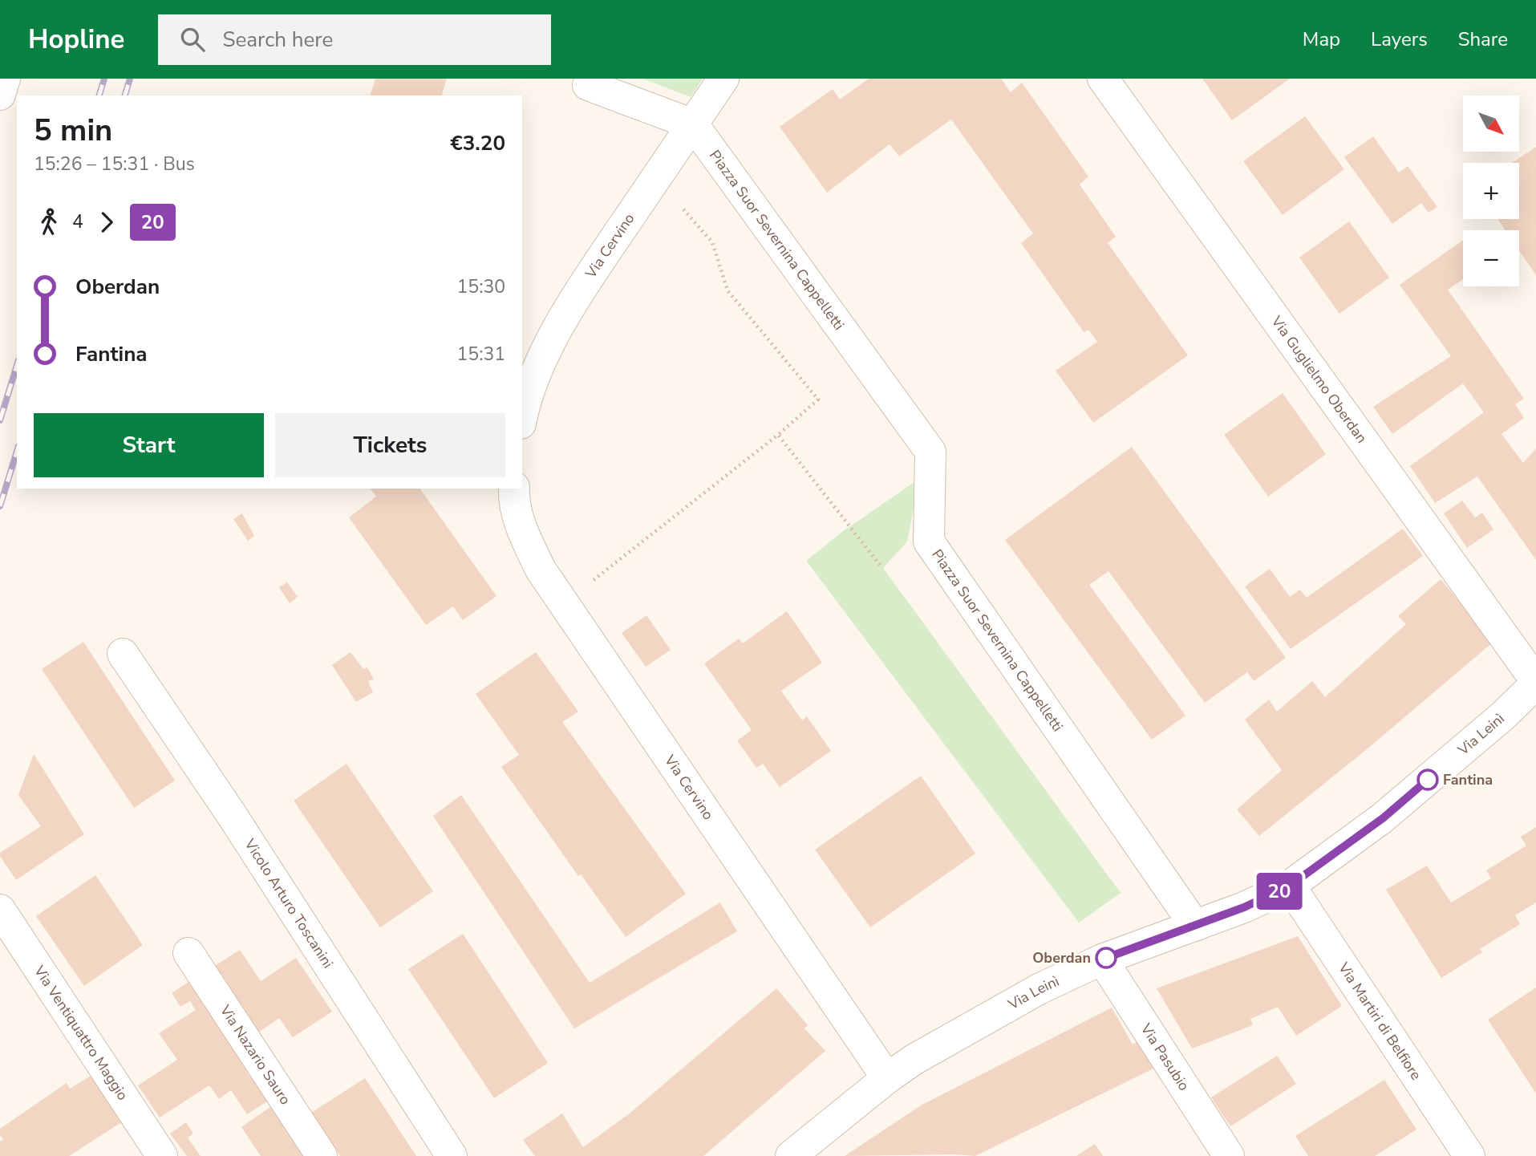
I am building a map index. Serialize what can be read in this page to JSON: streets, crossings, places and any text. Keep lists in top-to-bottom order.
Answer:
{
  "streets": {
    "street": [
      "Piazza Suor Severnina Cappelletti",
      "Via Cervino",
      "Via Guglielmo Oberdan",
      "Via Leinì",
      "Vicolo Arturo Toscanini",
      "Via Martiri di Belfiore",
      "Via Ventiquattro Maggio",
      "Via Nazario Sauro",
      "Via Pasubio"
    ]
  },
  "crossings": [
    ["Piazza Suor Severnina Cappelletti", "Via Cervino"],
    ["Piazza Suor Severnina Cappelletti", "Via Leinì"],
    ["Via Cervino", "Via Leinì"],
    ["Via Guglielmo Oberdan", "Via Leinì"],
    ["Via Leinì", "Via Martiri di Belfiore"],
    ["Via Leinì", "Via Pasubio"]
  ],
  "places": ["Fantina", "Oberdan"],
  "lines": ["bus line 20"],
  "north": "bottom right",
  "page": {
    "header": "Hopline",
    "search": "Search here",
    "nav": ["Map", "Layers", "Share"],
    "on_map": "20",
    "map_buttons": ["+", "−"],
    "heading": ["5 min", "15:26 – 15:31 · Bus", "€3.20"],
    "legs": ["4", "20"],
    "list": [
      {
        "name": "Oberdan",
        "value": "15:30"
      },
      {
        "name": "Fantina",
        "value": "15:31"
      }
    ],
    "buttons": ["Start", "Tickets"]
  }
}
